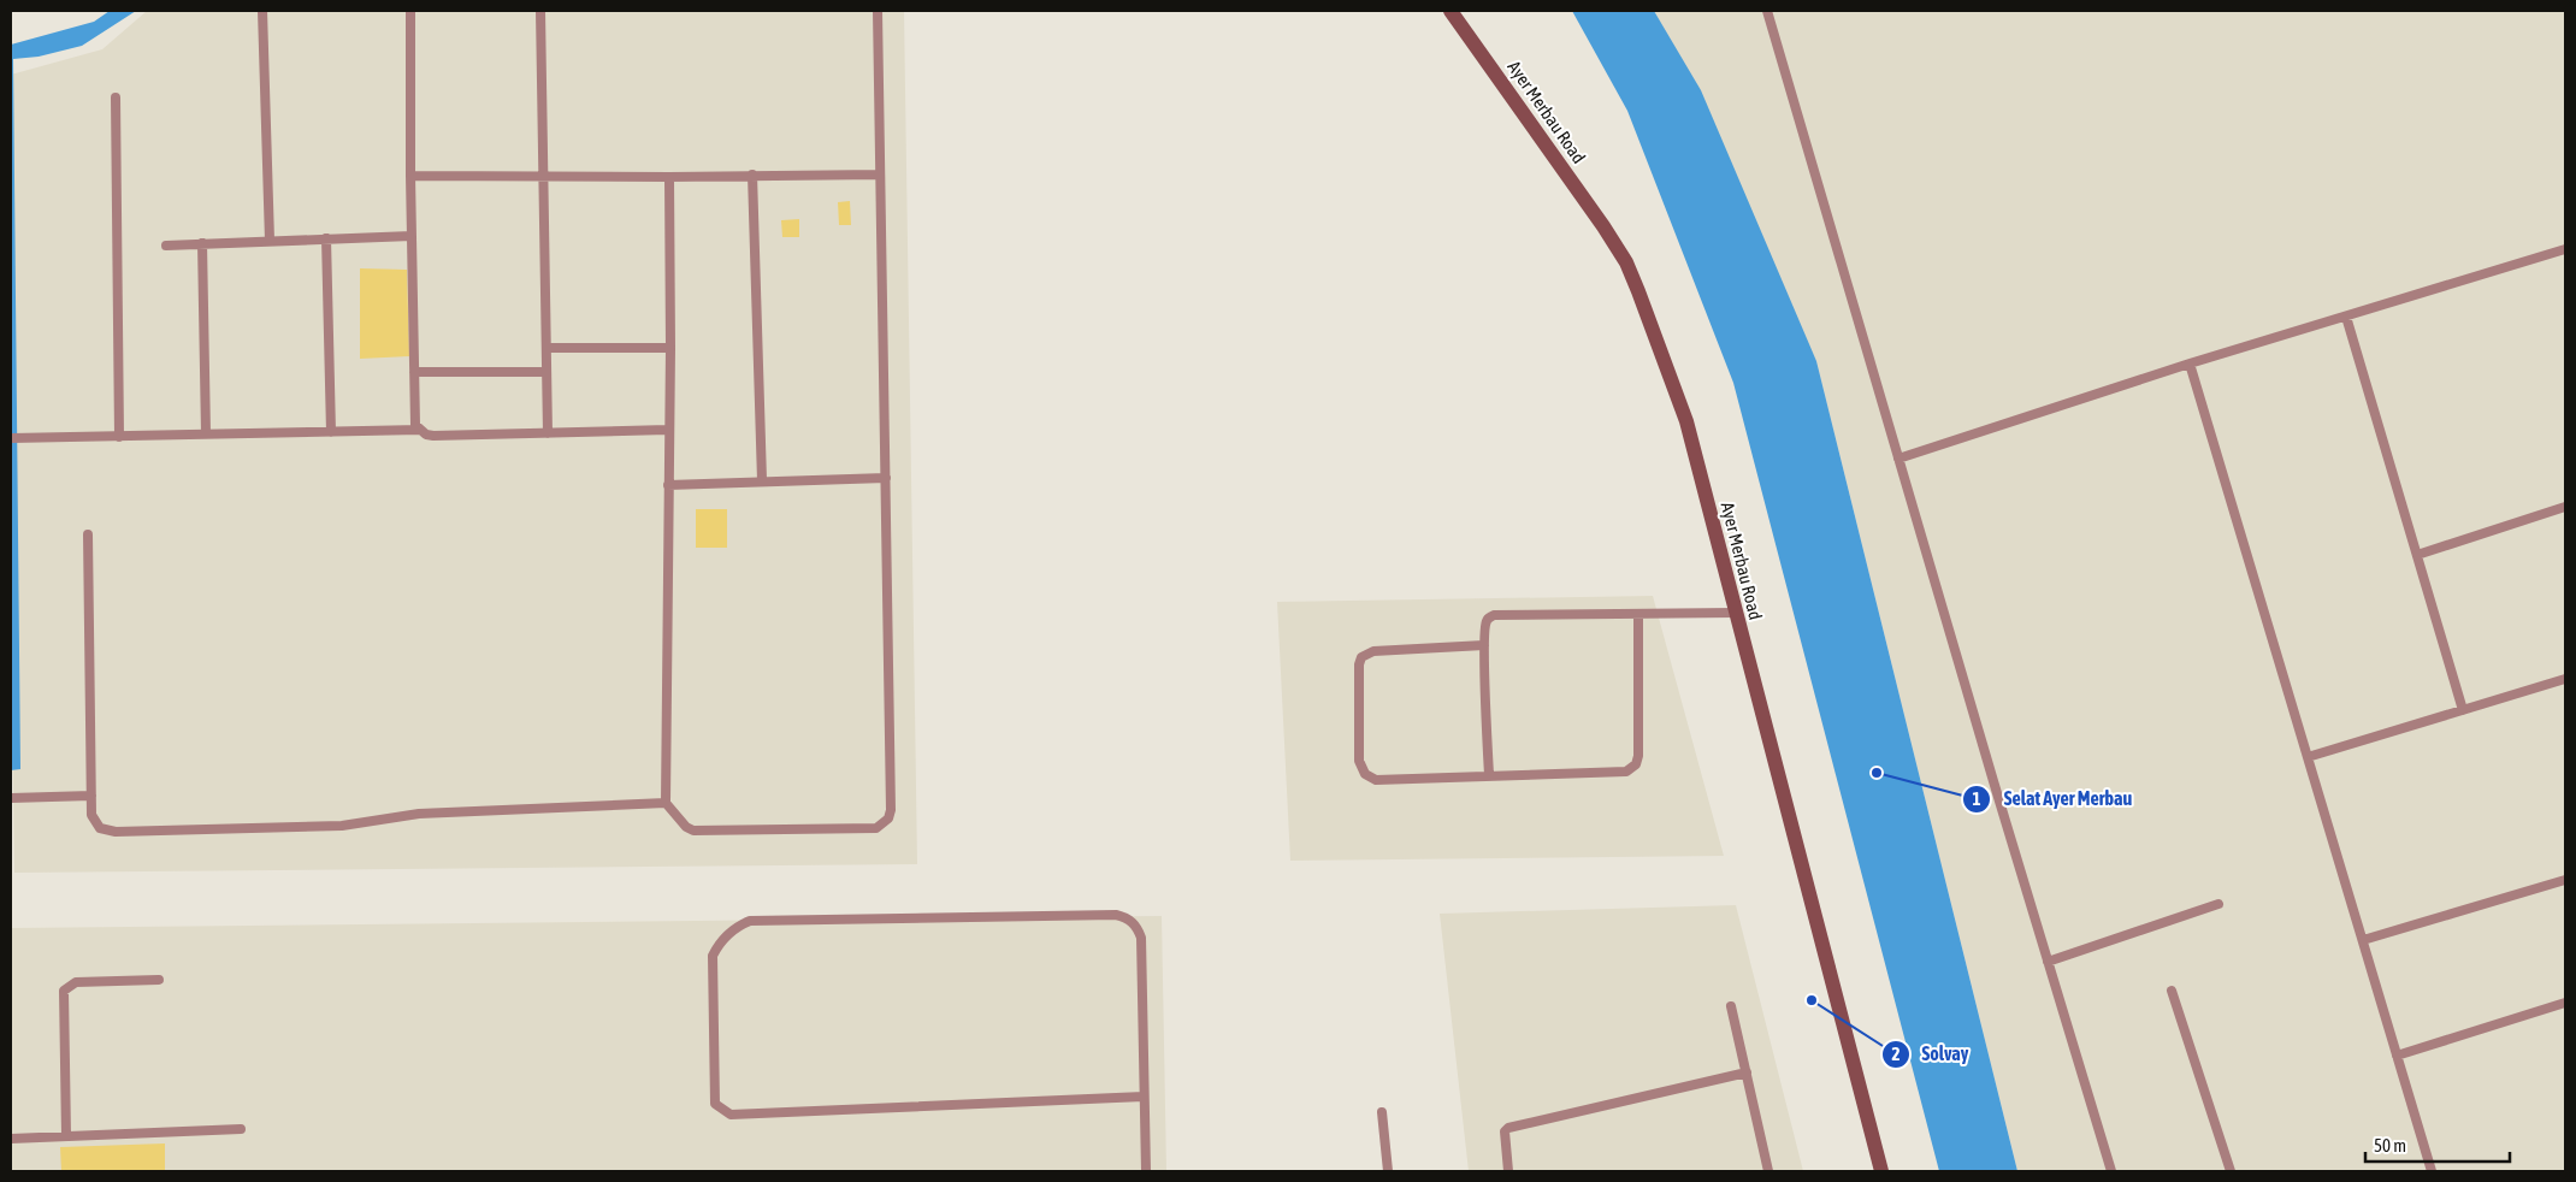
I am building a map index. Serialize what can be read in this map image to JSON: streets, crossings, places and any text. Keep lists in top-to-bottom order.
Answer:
{
  "streets": {
    "street": ["Ayer Merbau Road"]
  },
  "places": ["Selat Ayer Merbau", "Solvay"],
  "scale_bar": "50 m"
}
